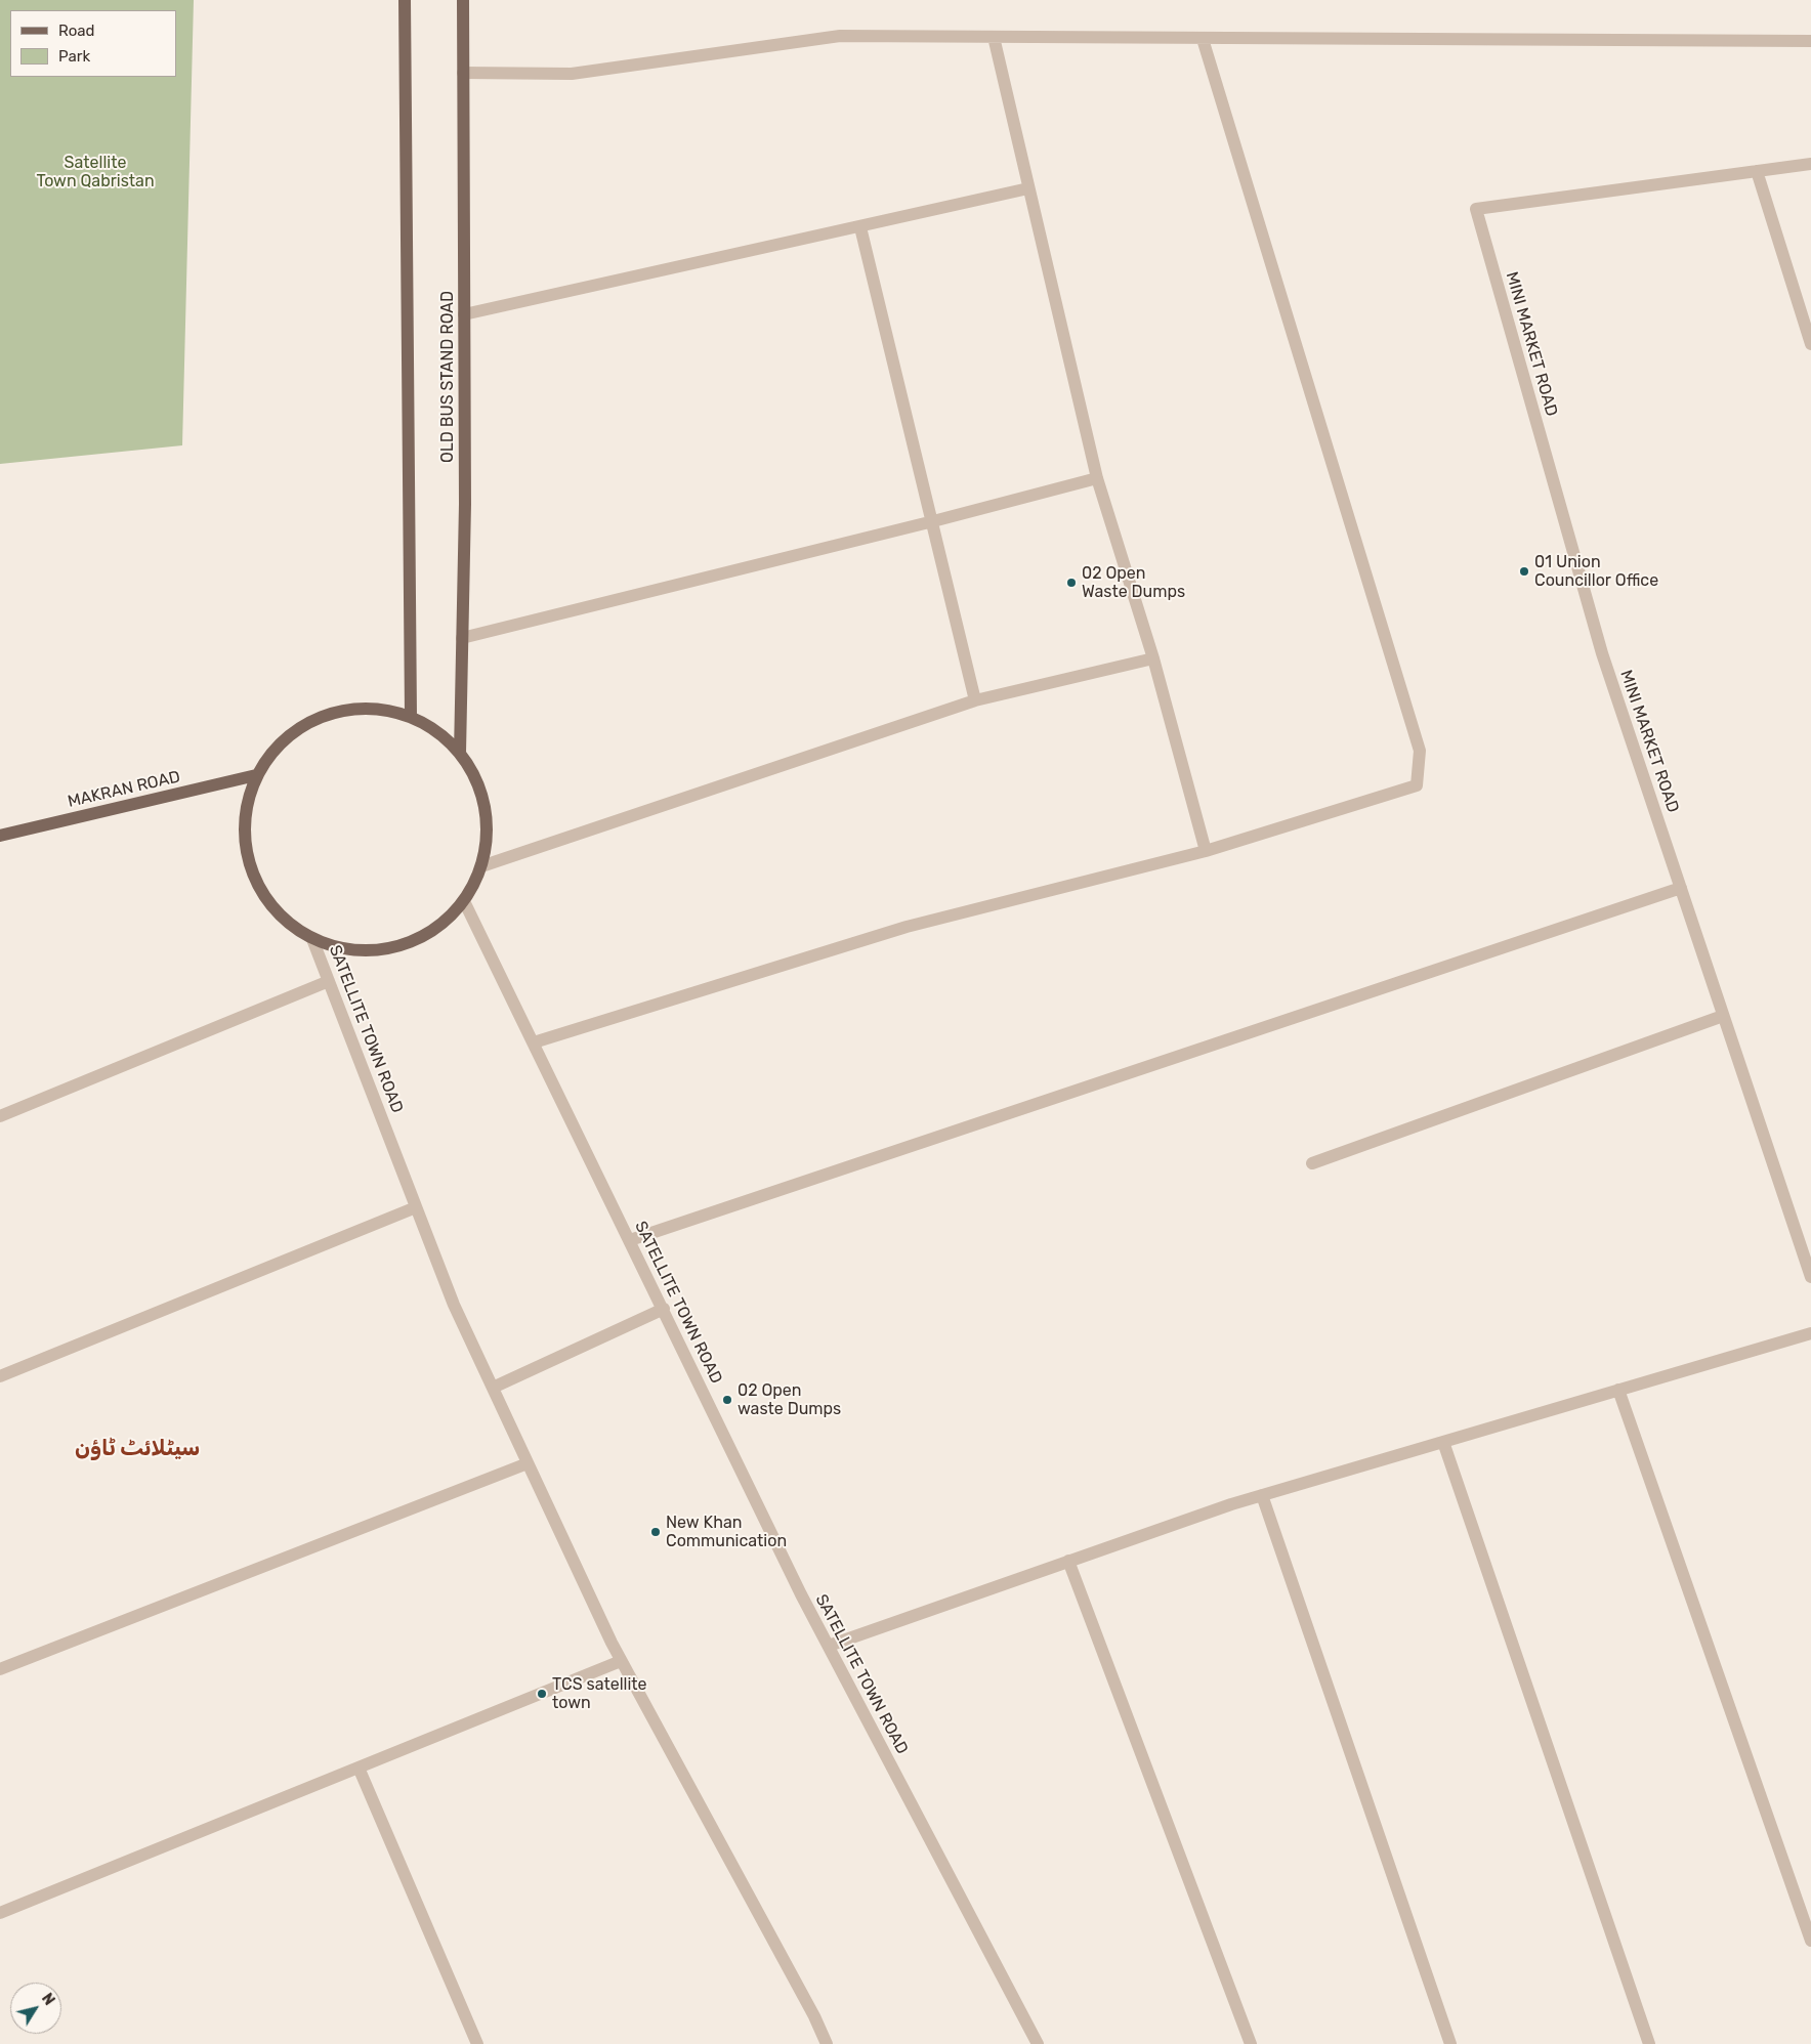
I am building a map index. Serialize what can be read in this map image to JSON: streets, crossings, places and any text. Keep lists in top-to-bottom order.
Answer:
{
  "streets": {
    "main road": ["OLD BUS STAND ROAD", "MAKRAN ROAD"],
    "street": ["MINI MARKET ROAD", "SATELLITE TOWN ROAD"]
  },
  "districts": ["سیٹلائٹ ٹاؤن"],
  "parks": ["Satellite Town Qabristan"],
  "places": [
    "01 Union Councillor Office",
    "02 Open Waste Dumps",
    "02 Open waste Dumps",
    "New Khan Communication",
    "TCS satellite town"
  ],
  "legend": ["Road", "Park"],
  "north": "top right"
}
